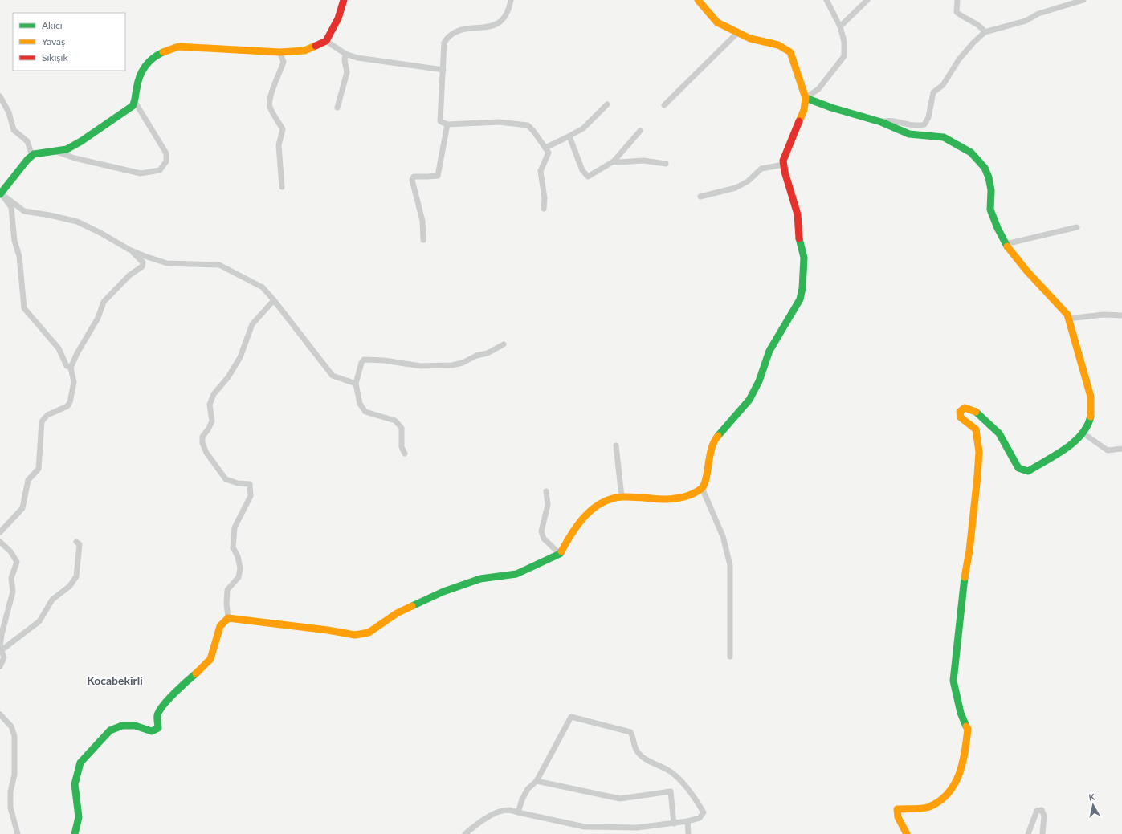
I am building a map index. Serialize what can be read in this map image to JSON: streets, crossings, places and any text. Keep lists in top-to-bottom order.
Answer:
{
  "districts": ["Kocabekirli"],
  "legend": ["Akıcı", "Yavaş", "Sıkışık"],
  "north": "top"
}
